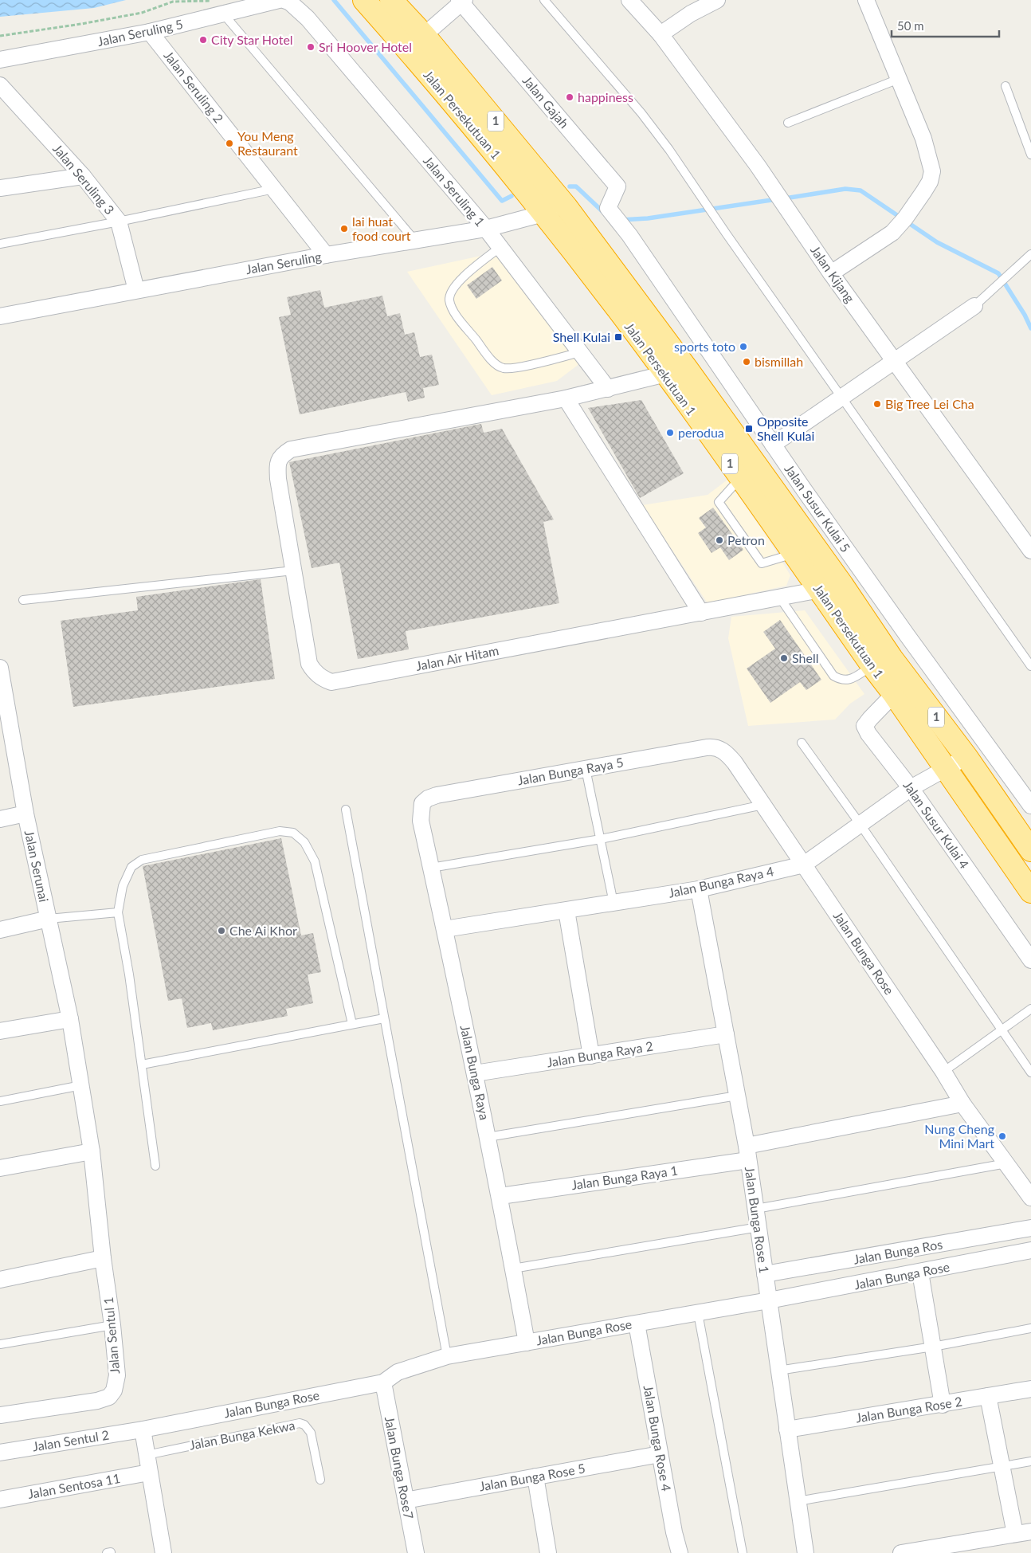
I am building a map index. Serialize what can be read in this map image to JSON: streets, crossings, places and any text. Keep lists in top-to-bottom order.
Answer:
{
  "streets": {
    "highway": ["Jalan Persekutuan 1", "1"],
    "street": [
      "Jalan Seruling 5",
      "Jalan Seruling 2",
      "Jalan Gajah",
      "Jalan Seruling 3",
      "Jalan Seruling 1",
      "Jalan Seruling",
      "Jalan Kijang",
      "Jalan Susur Kulai 5",
      "Jalan Air Hitam",
      "Jalan Bunga Raya 5",
      "Jalan Susur Kulai 4",
      "Jalan Serunai",
      "Jalan Bunga Raya 4",
      "Jalan Bunga Rose",
      "Jalan Bunga Raya 2",
      "Jalan Bunga Raya",
      "Jalan Bunga Raya 1",
      "Jalan Bunga Rose 1",
      "Jalan Bunga Ros",
      "Jalan Sentul 1",
      "Jalan Bunga Rose 2",
      "Jalan Bunga Rose 4",
      "Jalan Sentul 2",
      "Jalan Bunga Rose7",
      "Jalan Bunga Rose 5",
      "Jalan Sentosa 11"
    ],
    "lane": ["Jalan Bunga Kekwa"]
  },
  "crossings": [
    ["Jalan Seruling 5", "Jalan Seruling 2"],
    ["Jalan Seruling 5", "Jalan Seruling 1"],
    ["Jalan Seruling 2", "Jalan Seruling"],
    ["Jalan Gajah", "Jalan Susur Kulai 5"],
    ["Jalan Persekutuan 1", "Jalan Seruling"],
    ["Jalan Persekutuan 1", "Jalan Air Hitam"],
    ["Jalan Persekutuan 1", "Jalan Susur Kulai 4"],
    ["Jalan Persekutuan 1", "Jalan Bunga Raya 4"],
    ["Jalan Seruling 3", "Jalan Seruling"],
    ["Jalan Seruling 1", "Jalan Seruling"],
    ["Jalan Seruling 1", "Jalan Air Hitam"],
    ["Jalan Bunga Raya 5", "Jalan Bunga Rose"],
    ["Jalan Bunga Raya 5", "Jalan Bunga Raya"],
    ["Jalan Susur Kulai 4", "Jalan Bunga Raya 4"],
    ["Jalan Serunai", "Jalan Sentul 1"],
    ["Jalan Bunga Raya 4", "Jalan Bunga Rose"],
    ["Jalan Bunga Raya 4", "Jalan Bunga Raya"],
    ["Jalan Bunga Raya 4", "Jalan Bunga Rose 1"],
    ["Jalan Bunga Rose", "Jalan Bunga Raya"],
    ["Jalan Bunga Rose", "Jalan Bunga Raya 1"],
    ["Jalan Bunga Rose", "Jalan Bunga Rose 1"],
    ["Jalan Bunga Rose", "Jalan Bunga Rose 4"],
    ["Jalan Bunga Rose", "Jalan Sentul 2"],
    ["Jalan Bunga Rose", "Jalan Bunga Rose7"],
    ["Jalan Bunga Raya 2", "Jalan Bunga Raya"],
    ["Jalan Bunga Raya 2", "Jalan Bunga Rose 1"],
    ["Jalan Bunga Raya", "Jalan Bunga Raya 1"],
    ["Jalan Bunga Raya 1", "Jalan Bunga Rose 1"],
    ["Jalan Bunga Rose 1", "Jalan Bunga Ros"],
    ["Jalan Bunga Rose 1", "Jalan Bunga Rose 2"],
    ["Jalan Bunga Rose 4", "Jalan Bunga Rose 5"],
    ["Jalan Bunga Rose7", "Jalan Bunga Rose 5"]
  ],
  "places": {
    "other": [
      "City Star Hotel",
      "Sri Hoover Hotel",
      "happiness",
      "You Meng Restaurant",
      "lai huat food court",
      "sports toto",
      "bismillah",
      "Big Tree Lei Cha",
      "perodua",
      "Petron",
      "Shell",
      "Che Ai Khor",
      "Nung Cheng Mini Mart"
    ],
    "transit": ["Shell Kulai", "Opposite Shell Kulai"]
  },
  "scale_bar": "50 m"
}
